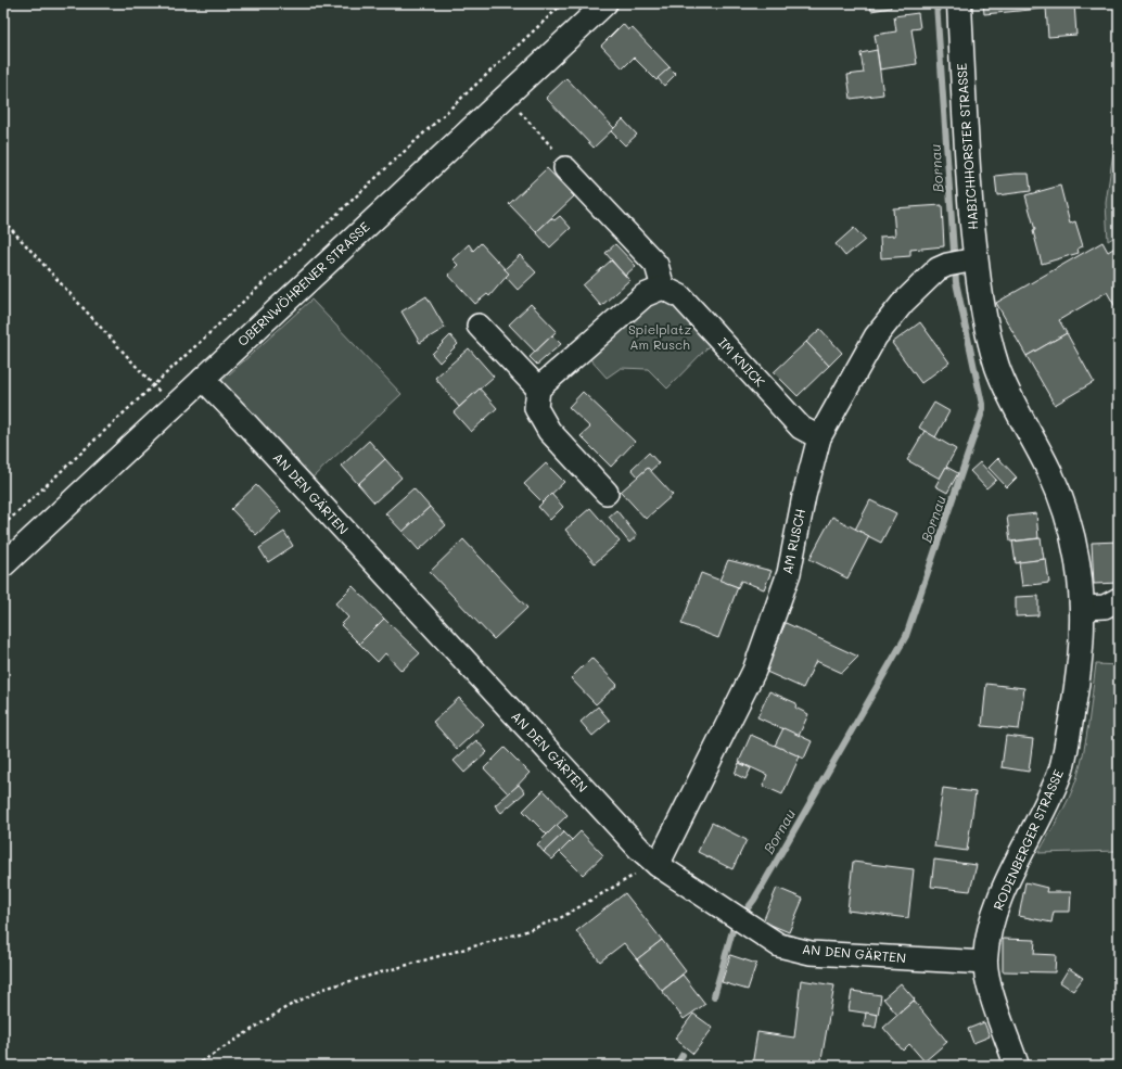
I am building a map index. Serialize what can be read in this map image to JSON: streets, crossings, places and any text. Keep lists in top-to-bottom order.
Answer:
{
  "streets": {
    "main road": ["HABICHHORSTER STRASSE", "RODENBERGER STRASSE"],
    "street": [
      "OBERNWÖHRENER STRASSE",
      "IM KNICK",
      "AN DEN GÄRTEN",
      "AM RUSCH"
    ]
  },
  "crossings": [
    ["HABICHHORSTER STRASSE", "AM RUSCH"],
    ["HABICHHORSTER STRASSE", "RODENBERGER STRASSE"],
    ["OBERNWÖHRENER STRASSE", "AN DEN GÄRTEN"],
    ["IM KNICK", "AM RUSCH"],
    ["AN DEN GÄRTEN", "AM RUSCH"],
    ["AN DEN GÄRTEN", "RODENBERGER STRASSE"]
  ],
  "water": ["Bornau"],
  "parks": ["Spielplatz Am Rusch"]
}
